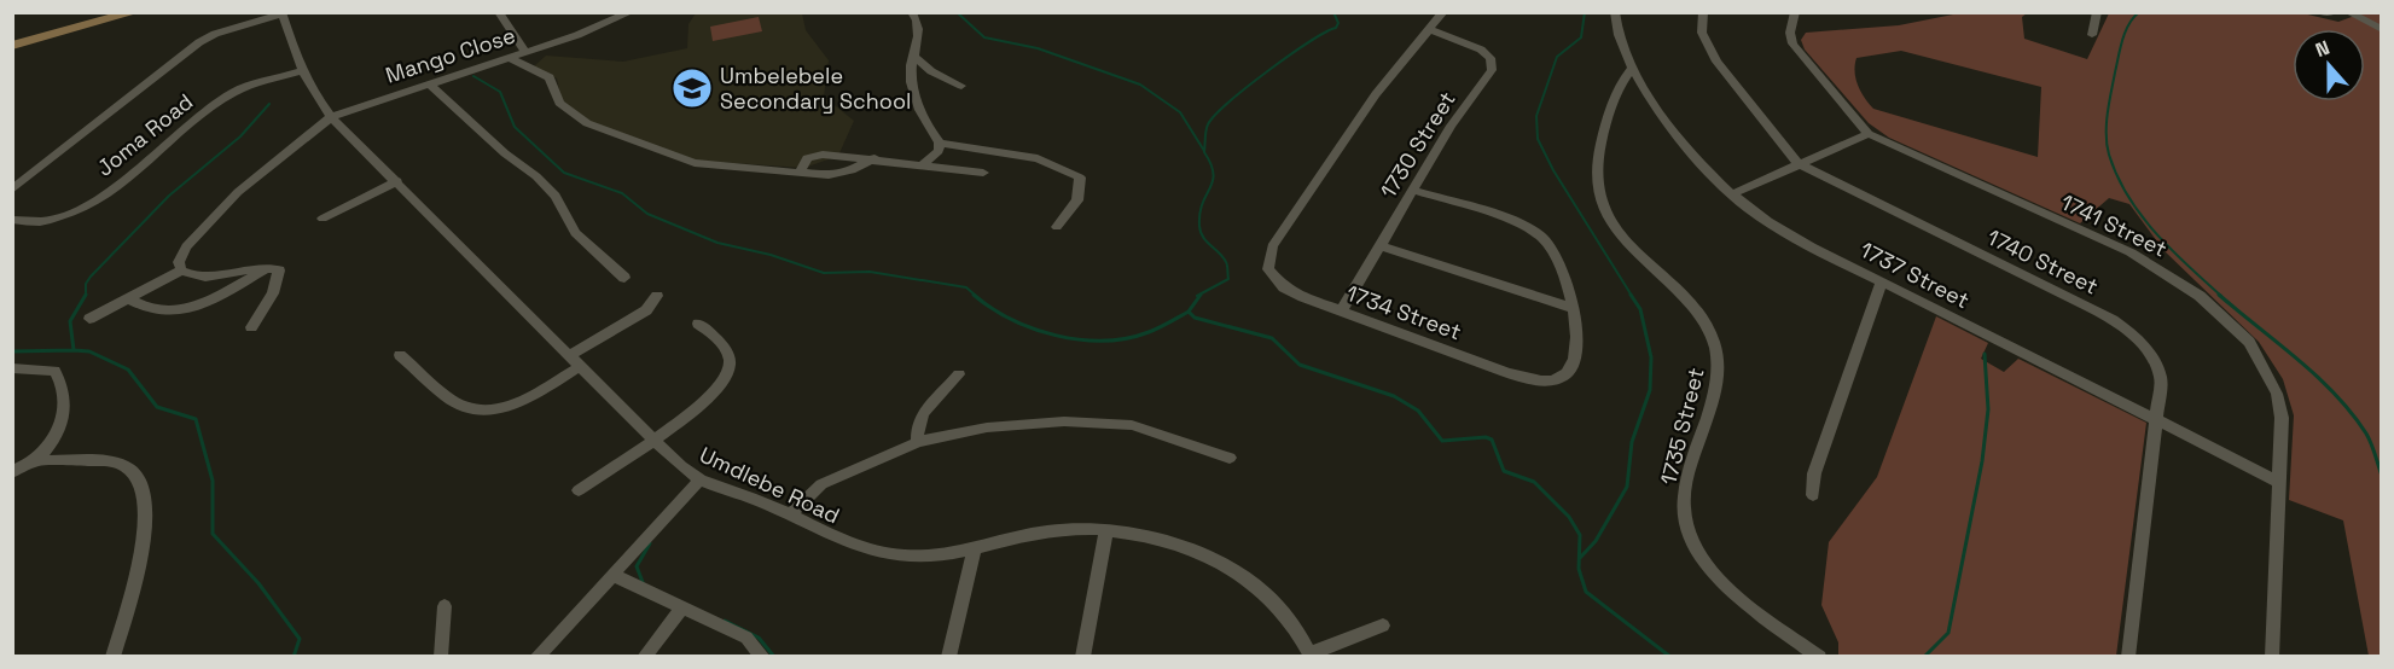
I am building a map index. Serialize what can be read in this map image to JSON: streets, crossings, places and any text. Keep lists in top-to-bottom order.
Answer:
{
  "streets": {
    "street": [
      "Mango Close",
      "Joma Road",
      "1730 Street",
      "1741 Street",
      "1740 Street",
      "1737 Street",
      "1734 Street",
      "1735 Street",
      "Umdlebe Road"
    ]
  },
  "crossings": [
    ["Mango Close", "Umdlebe Road"],
    ["Joma Road", "Umdlebe Road"],
    ["1730 Street", "1734 Street"],
    ["1741 Street", "1737 Street"],
    ["1740 Street", "1737 Street"],
    ["1737 Street", "1735 Street"]
  ],
  "places": {
    "school or university": ["Umbelebele Secondary School"]
  },
  "north": "top"
}
